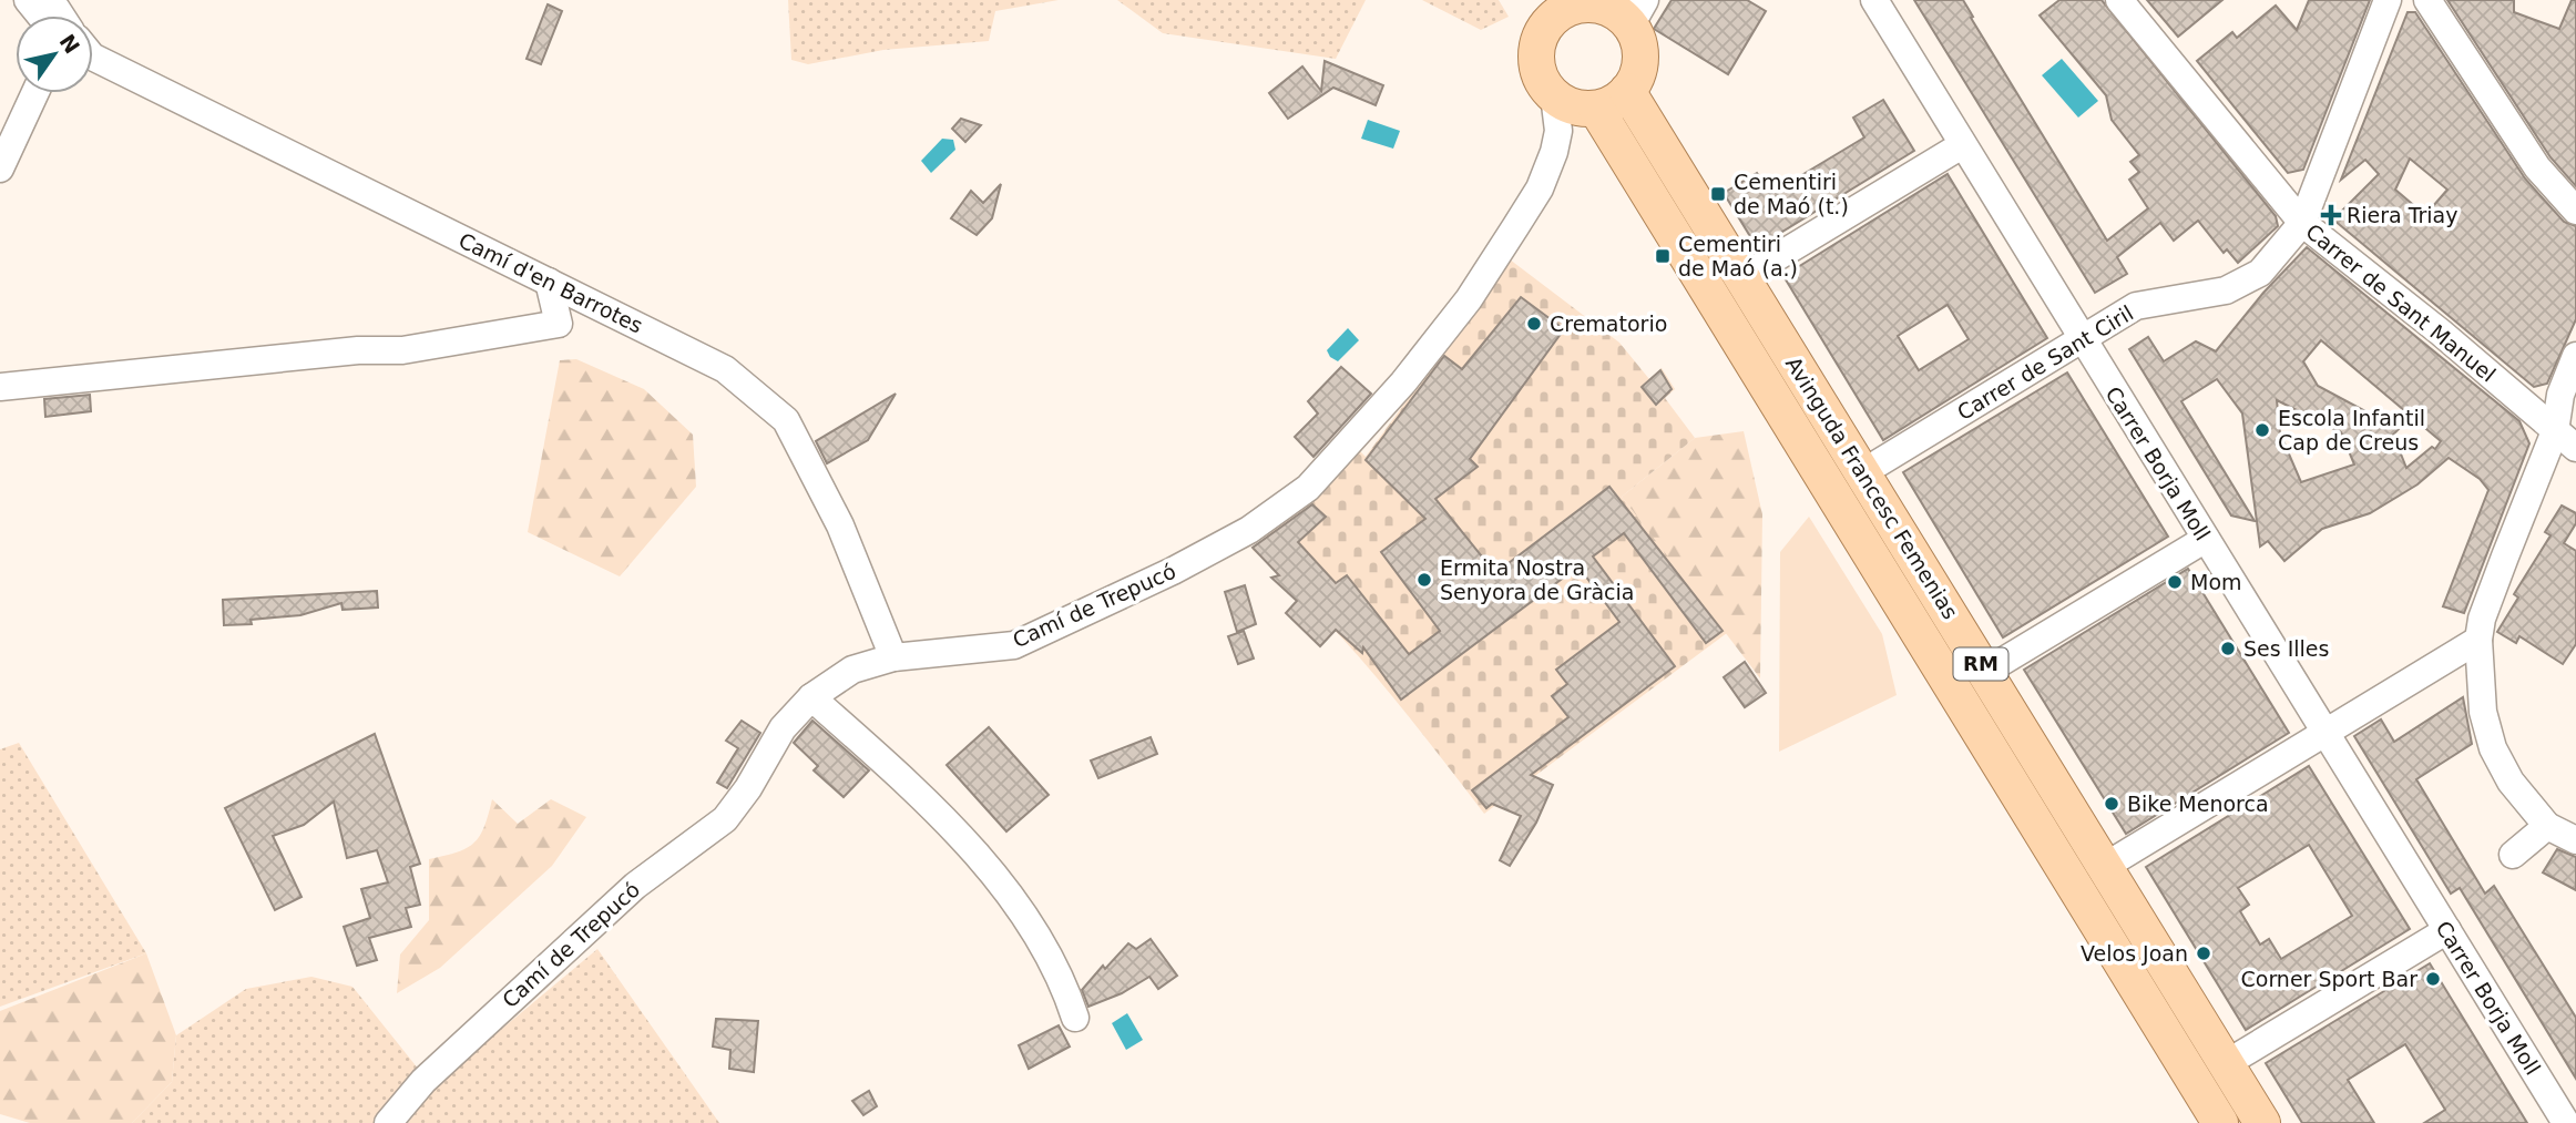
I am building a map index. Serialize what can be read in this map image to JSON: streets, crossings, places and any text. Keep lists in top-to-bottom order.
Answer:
{
  "streets": {
    "main road": ["Avinguda Francesc Femenias", "RM"],
    "street": [
      "Camí d'en Barrotes",
      "Carrer de Sant Manuel",
      "Carrer de Sant Ciril",
      "Carrer Borja Moll",
      "Camí de Trepucó"
    ]
  },
  "crossings": [
    ["Camí d'en Barrotes", "Camí de Trepucó"],
    ["Carrer de Sant Manuel", "Carrer de Sant Ciril"],
    ["Carrer de Sant Ciril", "Carrer Borja Moll"],
    ["Carrer de Sant Ciril", "Avinguda Francesc Femenias"],
    ["Avinguda Francesc Femenias", "Camí de Trepucó"]
  ],
  "places": {
    "transit": ["Cementiri de Maó (t.)", "Cementiri de Maó (a.)"],
    "health": ["Riera Triay"],
    "other": [
      "Crematorio",
      "Escola Infantil Cap de Creus",
      "Ermita Nostra Senyora de Gràcia",
      "Mom",
      "Ses Illes",
      "Bike Menorca",
      "Velos Joan",
      "Corner Sport Bar"
    ]
  },
  "north": "top right"
}
